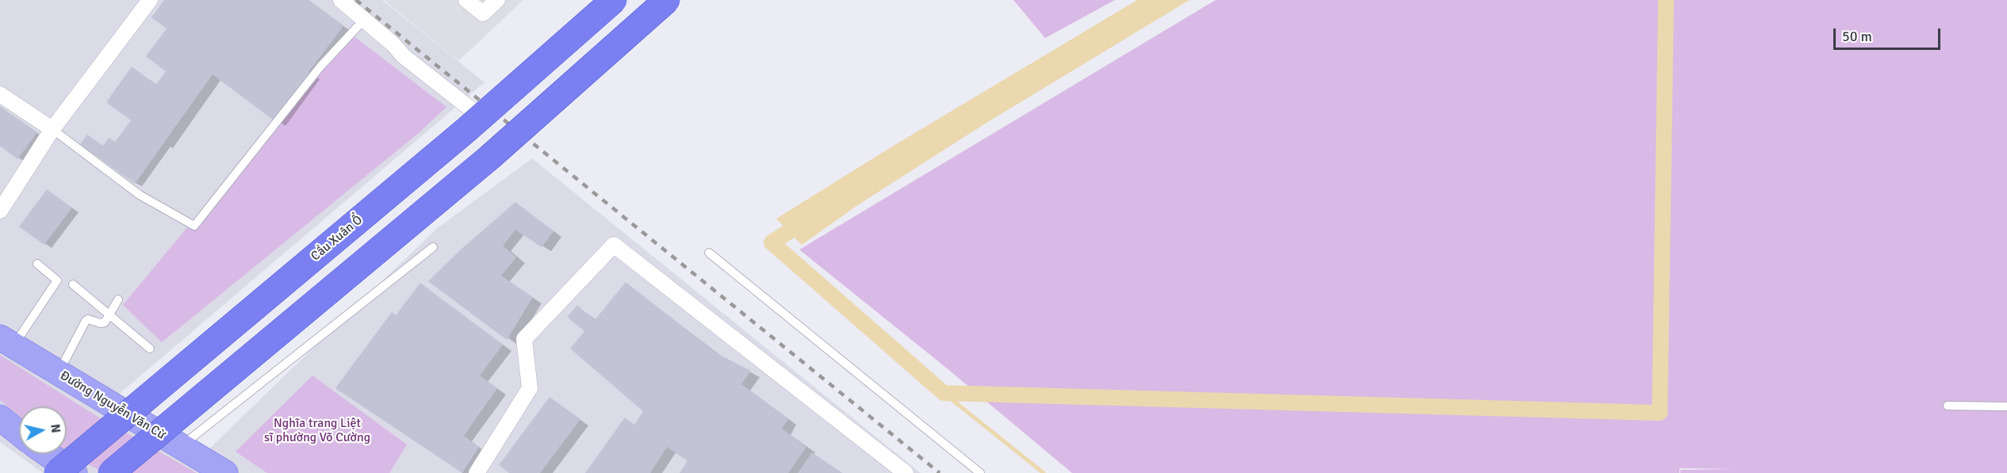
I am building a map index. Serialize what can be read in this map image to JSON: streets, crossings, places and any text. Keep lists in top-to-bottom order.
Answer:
{
  "streets": {
    "highway": ["Cầu Xuân Ổ"],
    "main road": ["Đường Nguyễn Văn Cừ"]
  },
  "parks": ["Nghĩa trang Liệt sĩ phường Võ Cường"],
  "scale_bar": "50 m",
  "north": "right"
}
